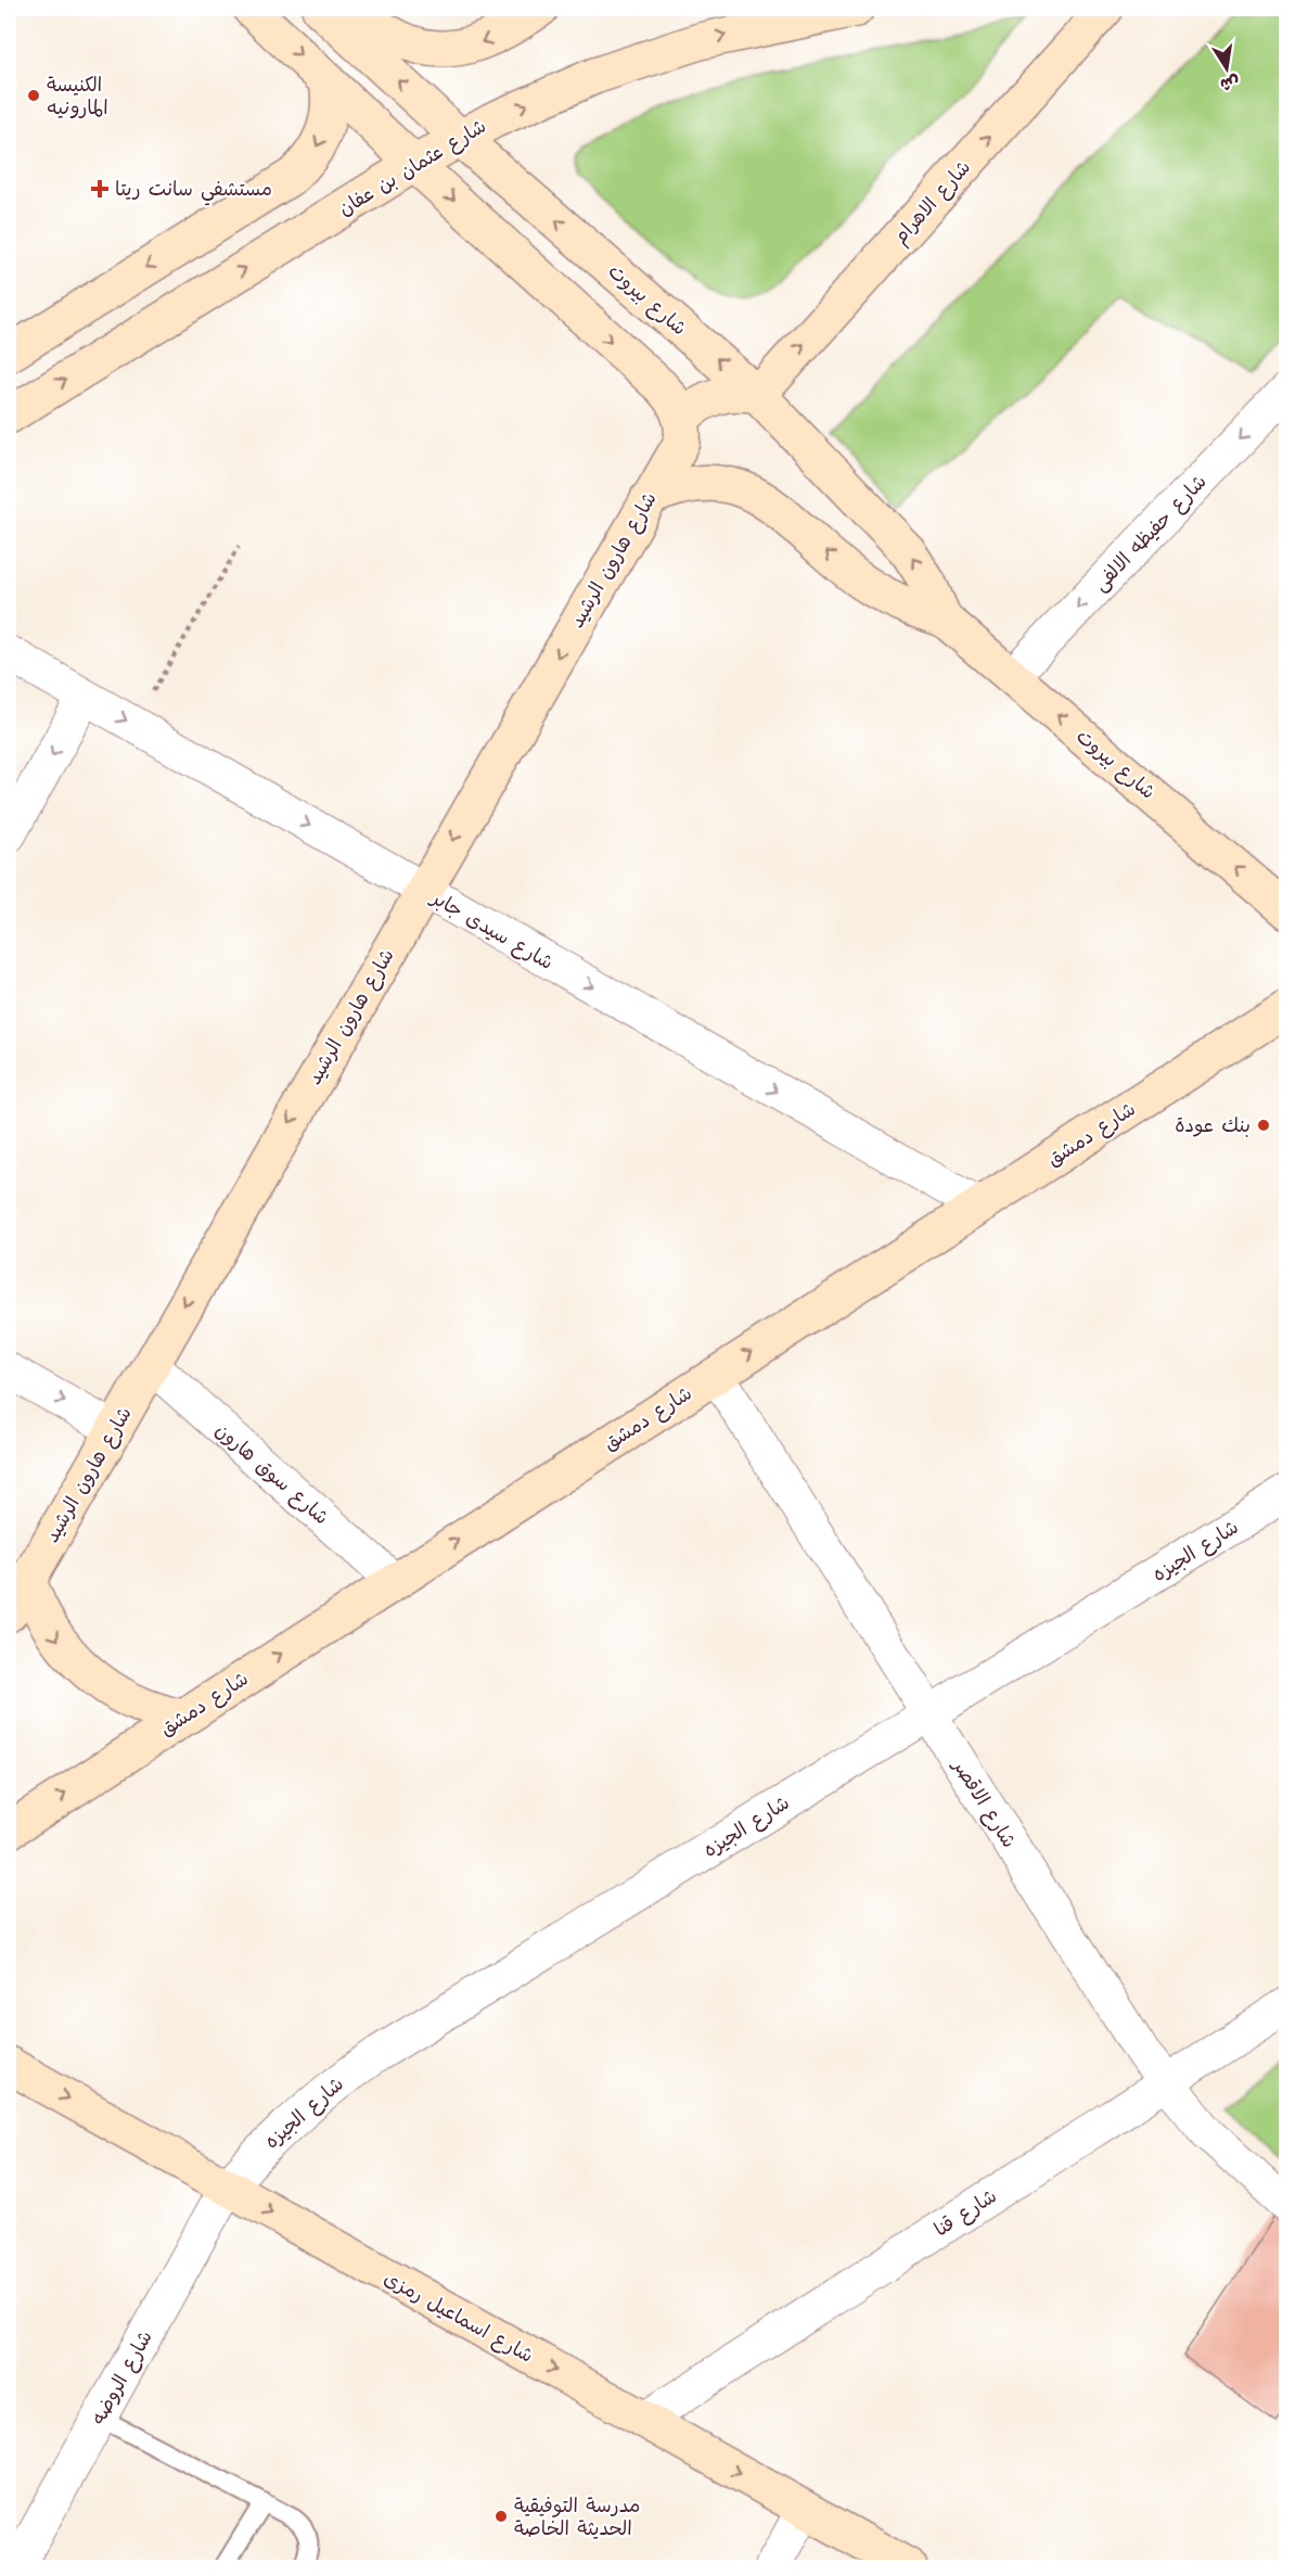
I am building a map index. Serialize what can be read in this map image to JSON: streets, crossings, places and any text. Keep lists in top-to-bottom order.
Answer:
{
  "streets": {
    "street": [
      "شارع عثمان بن عفان",
      "شارع الاهرام",
      "شارع بيروت",
      "شارع حفيظه الالفى",
      "شارع هارون الرشيد",
      "شارع سيدى جابر",
      "شارع دمشق",
      "شارع سوق هارون",
      "شارع الجيزه",
      "شارع الاقصر",
      "شارع قنا",
      "شارع اسماعيل رمزى",
      "شارع الروضه"
    ]
  },
  "crossings": [
    ["شارع عثمان بن عفان", "شارع بيروت"],
    ["شارع الاهرام", "شارع بيروت"],
    ["شارع بيروت", "شارع حفيظه الالفى"],
    ["شارع بيروت", "شارع هارون الرشيد"],
    ["شارع هارون الرشيد", "شارع سيدى جابر"],
    ["شارع هارون الرشيد", "شارع سوق هارون"],
    ["شارع سيدى جابر", "شارع دمشق"],
    ["شارع دمشق", "شارع سوق هارون"],
    ["شارع دمشق", "شارع الاقصر"],
    ["شارع الجيزه", "شارع الاقصر"],
    ["شارع الجيزه", "شارع اسماعيل رمزى"],
    ["شارع الجيزه", "شارع الروضه"],
    ["شارع الاقصر", "شارع قنا"],
    ["شارع قنا", "شارع اسماعيل رمزى"],
    ["شارع اسماعيل رمزى", "شارع الروضه"]
  ],
  "one_way": [
    "شارع الاهرام",
    "شارع حفيظه الالفى",
    "شارع هارون الرشيد",
    "شارع سيدى جابر",
    "شارع دمشق",
    "شارع اسماعيل رمزى"
  ],
  "places": {
    "other": ["الكنيسة المارونيه", "بنك عودة", "مدرسة التوفيقية الحديثة الخاصة"],
    "health": ["مستشفي سانت ريتا"]
  },
  "north": "bottom"
}
